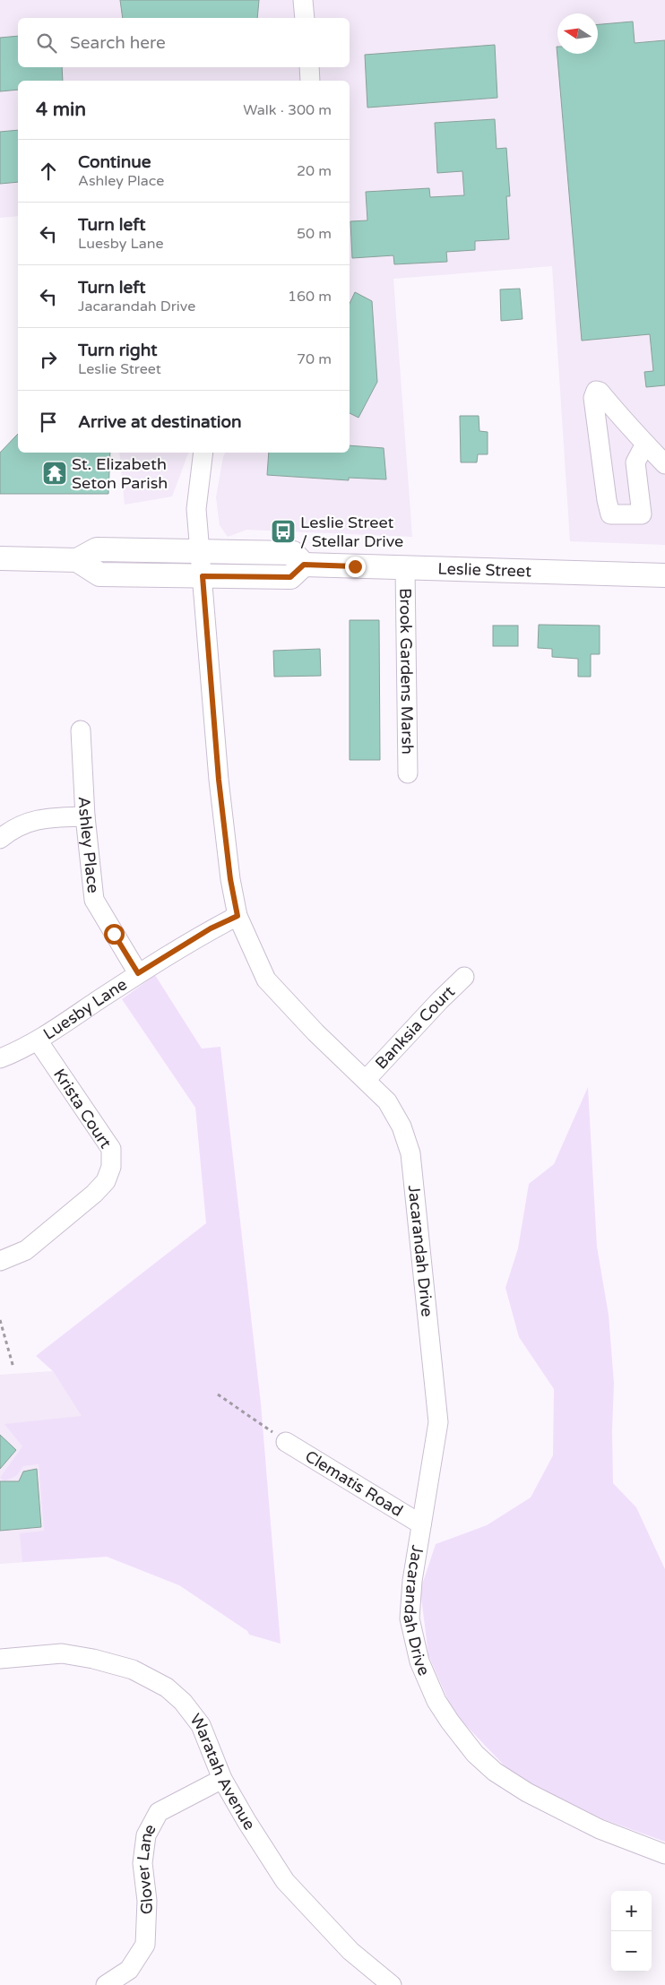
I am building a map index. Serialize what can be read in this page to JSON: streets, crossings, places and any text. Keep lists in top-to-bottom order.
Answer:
{
  "streets": {
    "main road": ["Leslie Street"],
    "street": [
      "Brook Gardens Marsh",
      "Ashley Place",
      "Luesby Lane",
      "Banksia Court",
      "Krista Court",
      "Jacarandah Drive",
      "Clematis Road",
      "Waratah Avenue",
      "Glover Lane"
    ]
  },
  "crossings": [
    ["Leslie Street", "Brook Gardens Marsh"],
    ["Ashley Place", "Luesby Lane"],
    ["Luesby Lane", "Krista Court"],
    ["Luesby Lane", "Jacarandah Drive"],
    ["Banksia Court", "Jacarandah Drive"],
    ["Jacarandah Drive", "Clematis Road"],
    ["Waratah Avenue", "Glover Lane"]
  ],
  "places": {
    "temple": ["St. Elizabeth Seton Parish"],
    "bus stop": ["Leslie Street / Stellar Drive"]
  },
  "north": "left",
  "page": {
    "search": "Search here",
    "heading": ["4 min", "Walk · 300 m"],
    "list": [
      ["Continue", "Ashley Place", "20 m"],
      ["Turn left", "Luesby Lane", "50 m"],
      ["Turn left", "Jacarandah Drive", "160 m"],
      ["Turn right", "Leslie Street", "70 m"],
      "Arrive at destination"
    ],
    "map_buttons": ["+", "−"]
  }
}
